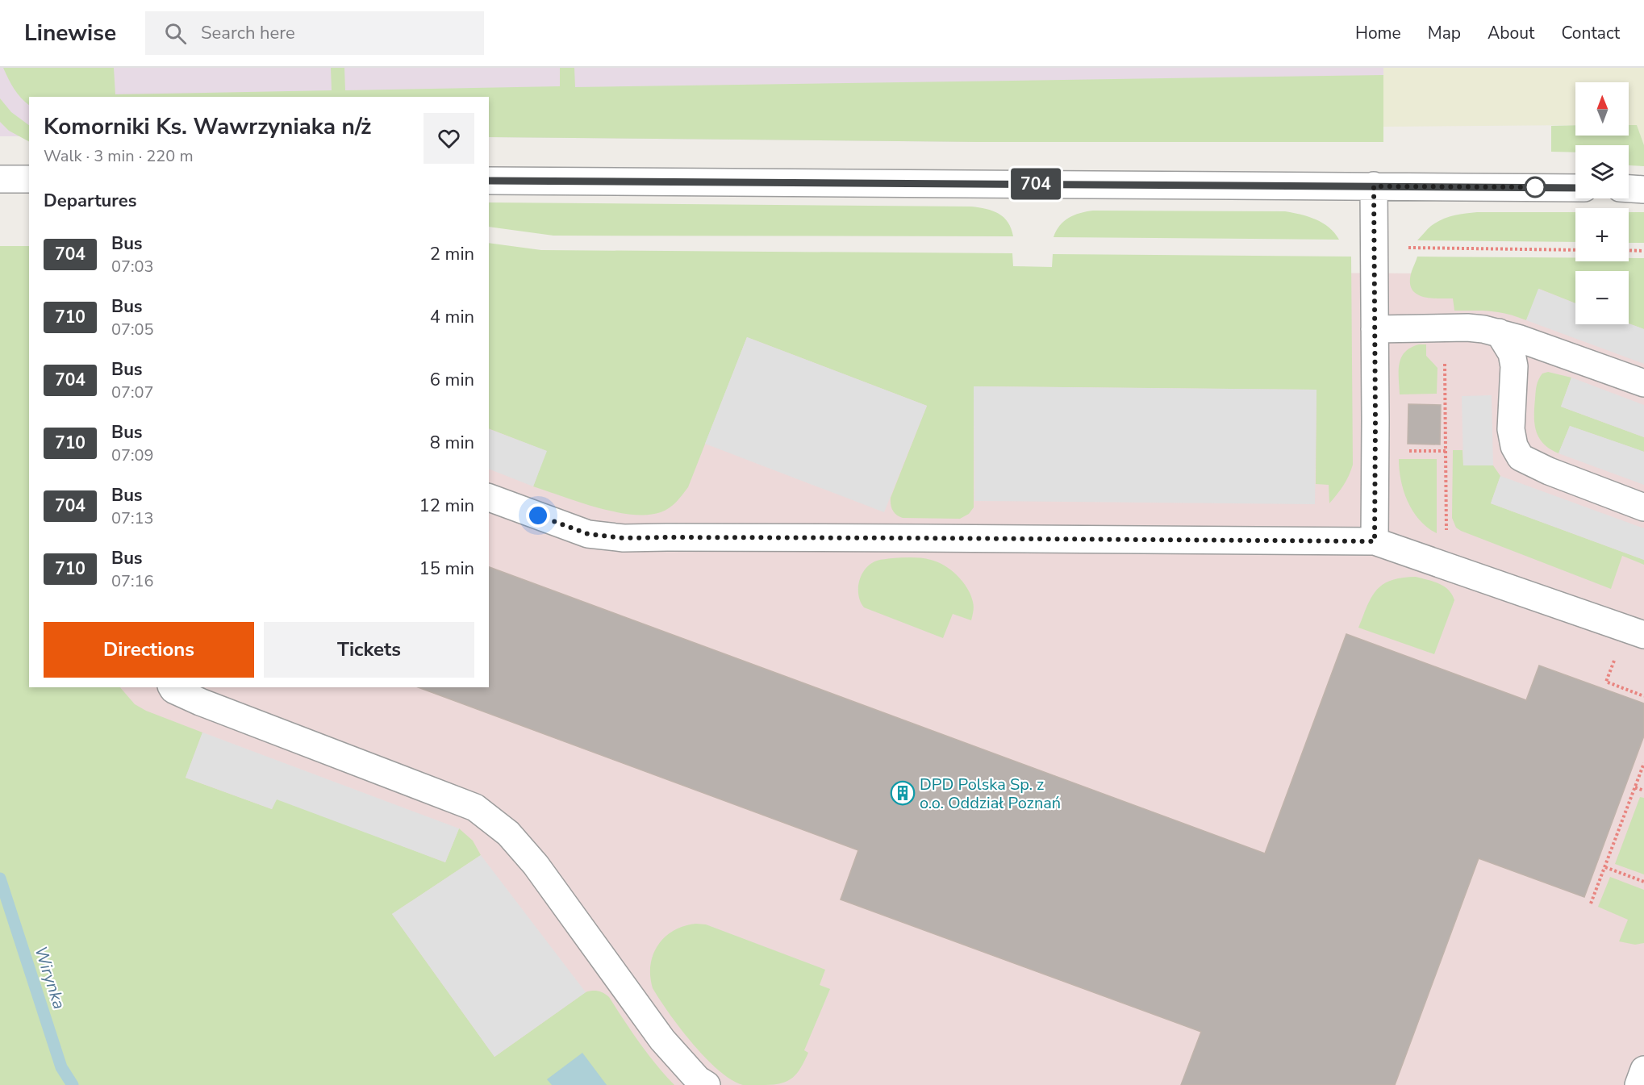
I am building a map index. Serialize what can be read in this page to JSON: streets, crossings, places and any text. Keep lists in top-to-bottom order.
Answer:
{
  "water": ["Wirynka"],
  "places": {
    "building": ["DPD Polska Sp. z o.o. Oddział Poznań"]
  },
  "lines": ["bus line 704"],
  "north": "top",
  "page": {
    "header": "Linewise",
    "search": "Search here",
    "nav": [
      "Home",
      "Map",
      "About",
      "Contact"
    ],
    "on_map": "704",
    "map_buttons": ["+", "−"],
    "heading": [
      ["Komorniki Ks. Wawrzyniaka n/ż", "Walk · 3 min · 220 m"],
      "Departures"
    ],
    "list": [
      {
        "mark": "704",
        "name": "Bus",
        "note": "07:03",
        "value": "2 min"
      },
      {
        "mark": "710",
        "name": "Bus",
        "note": "07:05",
        "value": "4 min"
      },
      {
        "mark": "704",
        "name": "Bus",
        "note": "07:07",
        "value": "6 min"
      },
      {
        "mark": "710",
        "name": "Bus",
        "note": "07:09",
        "value": "8 min"
      },
      {
        "mark": "704",
        "name": "Bus",
        "note": "07:13",
        "value": "12 min"
      },
      {
        "mark": "710",
        "name": "Bus",
        "note": "07:16",
        "value": "15 min"
      }
    ],
    "buttons": ["Directions", "Tickets"]
  }
}
